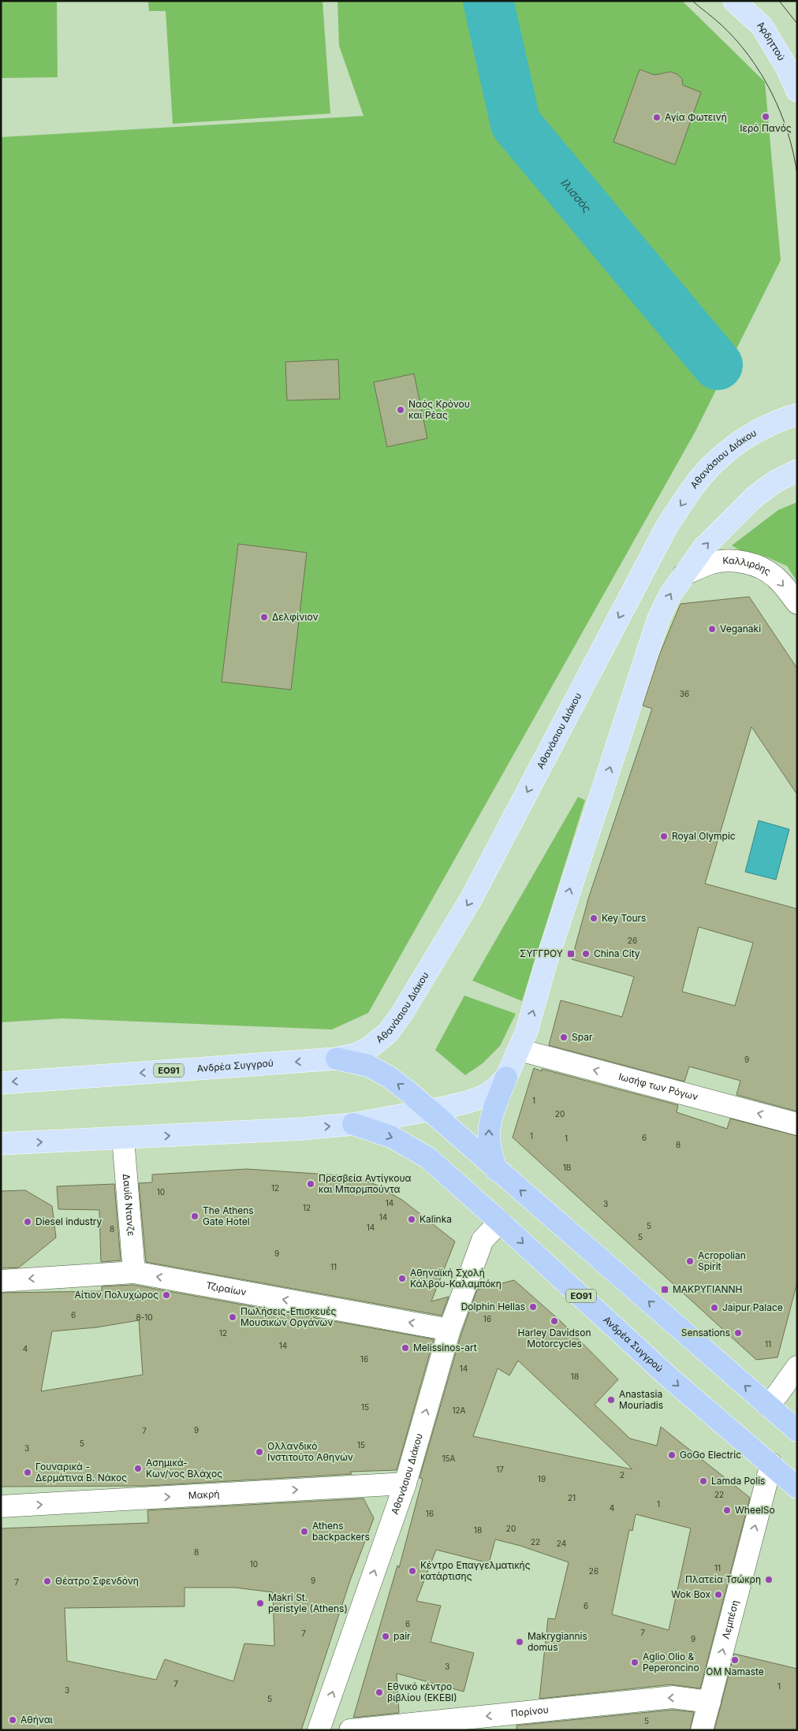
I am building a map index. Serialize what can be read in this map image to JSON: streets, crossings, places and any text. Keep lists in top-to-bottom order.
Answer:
{
  "streets": {
    "highway": ["Ανδρέα Συγγρού", "ΕΟ91"],
    "main road": ["Αρδηττού", "Αθανάσιου Διάκου"],
    "street": [
      "Καλλιρόης",
      "Ιωσήφ των Ρόγων",
      "Δαυίδ Ντανζε",
      "Τζιραίων",
      "Μακρή",
      "Λεμπέση",
      "Πορίνου"
    ]
  },
  "crossings": [
    ["Αθανάσιου Διάκου", "Ανδρέα Συγγρού"],
    ["Αθανάσιου Διάκου", "Τζιραίων"],
    ["Αθανάσιου Διάκου", "Μακρή"],
    ["Ανδρέα Συγγρού", "Δαυίδ Ντανζε"],
    ["Ανδρέα Συγγρού", "Λεμπέση"],
    ["Δαυίδ Ντανζε", "Τζιραίων"],
    ["Λεμπέση", "Πορίνου"]
  ],
  "one_way": [
    "Καλλιρόης",
    "Ιωσήφ των Ρόγων",
    "Τζιραίων",
    "Μακρή",
    "Λεμπέση",
    "Πορίνου"
  ],
  "water": ["Ιλισσός"],
  "places": {
    "other": [
      "Ιερό Πανός",
      "Αγία Φωτεινή",
      "Ναός Κρόνου και Ρέας",
      "Δελφίνιον",
      "Veganaki",
      "Royal Olympic",
      "Key Tours",
      "China City",
      "Spar",
      "Πρεσβεία Αντίγκουα και Μπαρμπούντα",
      "The Athens Gate Hotel",
      "Kalinka",
      "Diesel industry",
      "Acropolian Spirit",
      "Αθηναϊκή Σχολή Κάλβου-Καλαμπόκη",
      "Αίτιον Πολυχώρος",
      "Dolphin Hellas",
      "Jaipur Palace",
      "Πωλήσεις-Επισκευές Μουσικών Οργάνων",
      "Harley Davidson Motorcycles",
      "Sensations",
      "Melissinos-art",
      "Anastasia Mouriadis",
      "Ολλανδικό Ινστιτούτο Αθηνών",
      "GoGo Electric",
      "Ασημικά- Κων/νος Βλάχος",
      "Γουναρικά - Δερμάτινα Β. Νάκος",
      "Lamda Polis",
      "WheelSo",
      "Athens backpackers",
      "Κέντρο Επαγγελματικής κατάρτισης",
      "Πλατεία Τσώκρη",
      "Θέατρο Σφενδόνη",
      "Wok Box",
      "Makri St. peristyle (Athens)",
      "pair",
      "Makrygiannis domus",
      "OM Namaste",
      "Aglio Olio & Peperoncino",
      "Εθνικό κέντρο βιβλίου (ΕΚΕΒΙ)",
      "Αθήναι"
    ],
    "transit": ["ΣΥΓΓΡΟΥ", "ΜΑΚΡΥΓΙΑΝΝΗ"]
  },
  "house_numbers": [
    "36",
    "26",
    "9",
    "1",
    "20",
    "1",
    "6",
    "1",
    "8",
    "1Β",
    "12",
    "10",
    "14",
    "3",
    "12",
    "14",
    "5",
    "14",
    "8",
    "5",
    "9",
    "11",
    "6",
    "8-10",
    "16",
    "12",
    "11",
    "14",
    "4",
    "16",
    "14",
    "18",
    "15",
    "12A",
    "9",
    "7",
    "5",
    "15",
    "3",
    "15A",
    "17",
    "2",
    "19",
    "22",
    "21",
    "1",
    "4",
    "16",
    "20",
    "18",
    "22",
    "24",
    "8",
    "10",
    "11",
    "26",
    "9",
    "7",
    "6",
    "6",
    "7",
    "7",
    "9",
    "3",
    "7",
    "1",
    "3",
    "5",
    "5"
  ]
}
